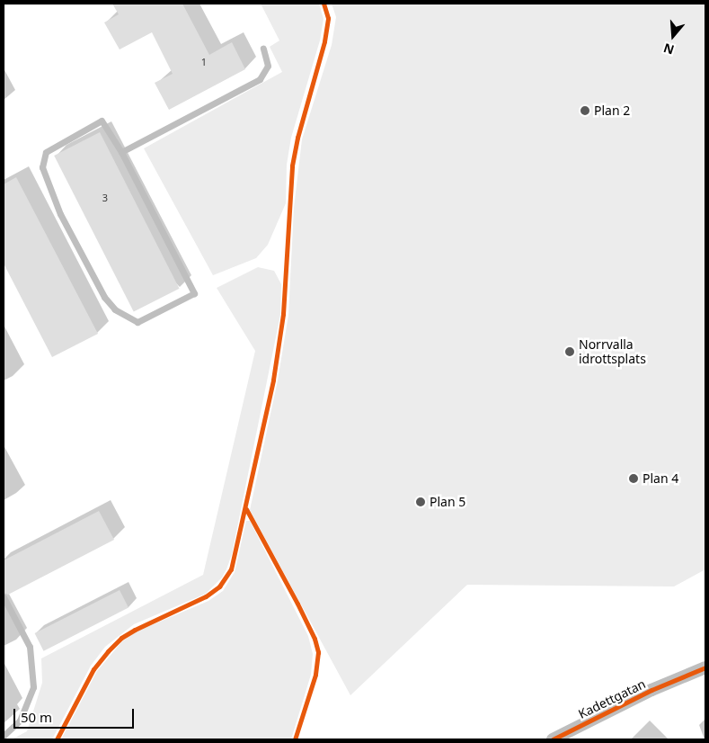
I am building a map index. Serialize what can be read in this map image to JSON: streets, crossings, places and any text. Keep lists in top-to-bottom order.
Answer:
{
  "streets": {
    "street": ["Kadettgatan"]
  },
  "places": [
    "Plan 2",
    "Norrvalla idrottsplats",
    "Plan 4",
    "Plan 5"
  ],
  "house_numbers": ["1", "3"],
  "scale_bar": "50 m",
  "north": "bottom"
}
